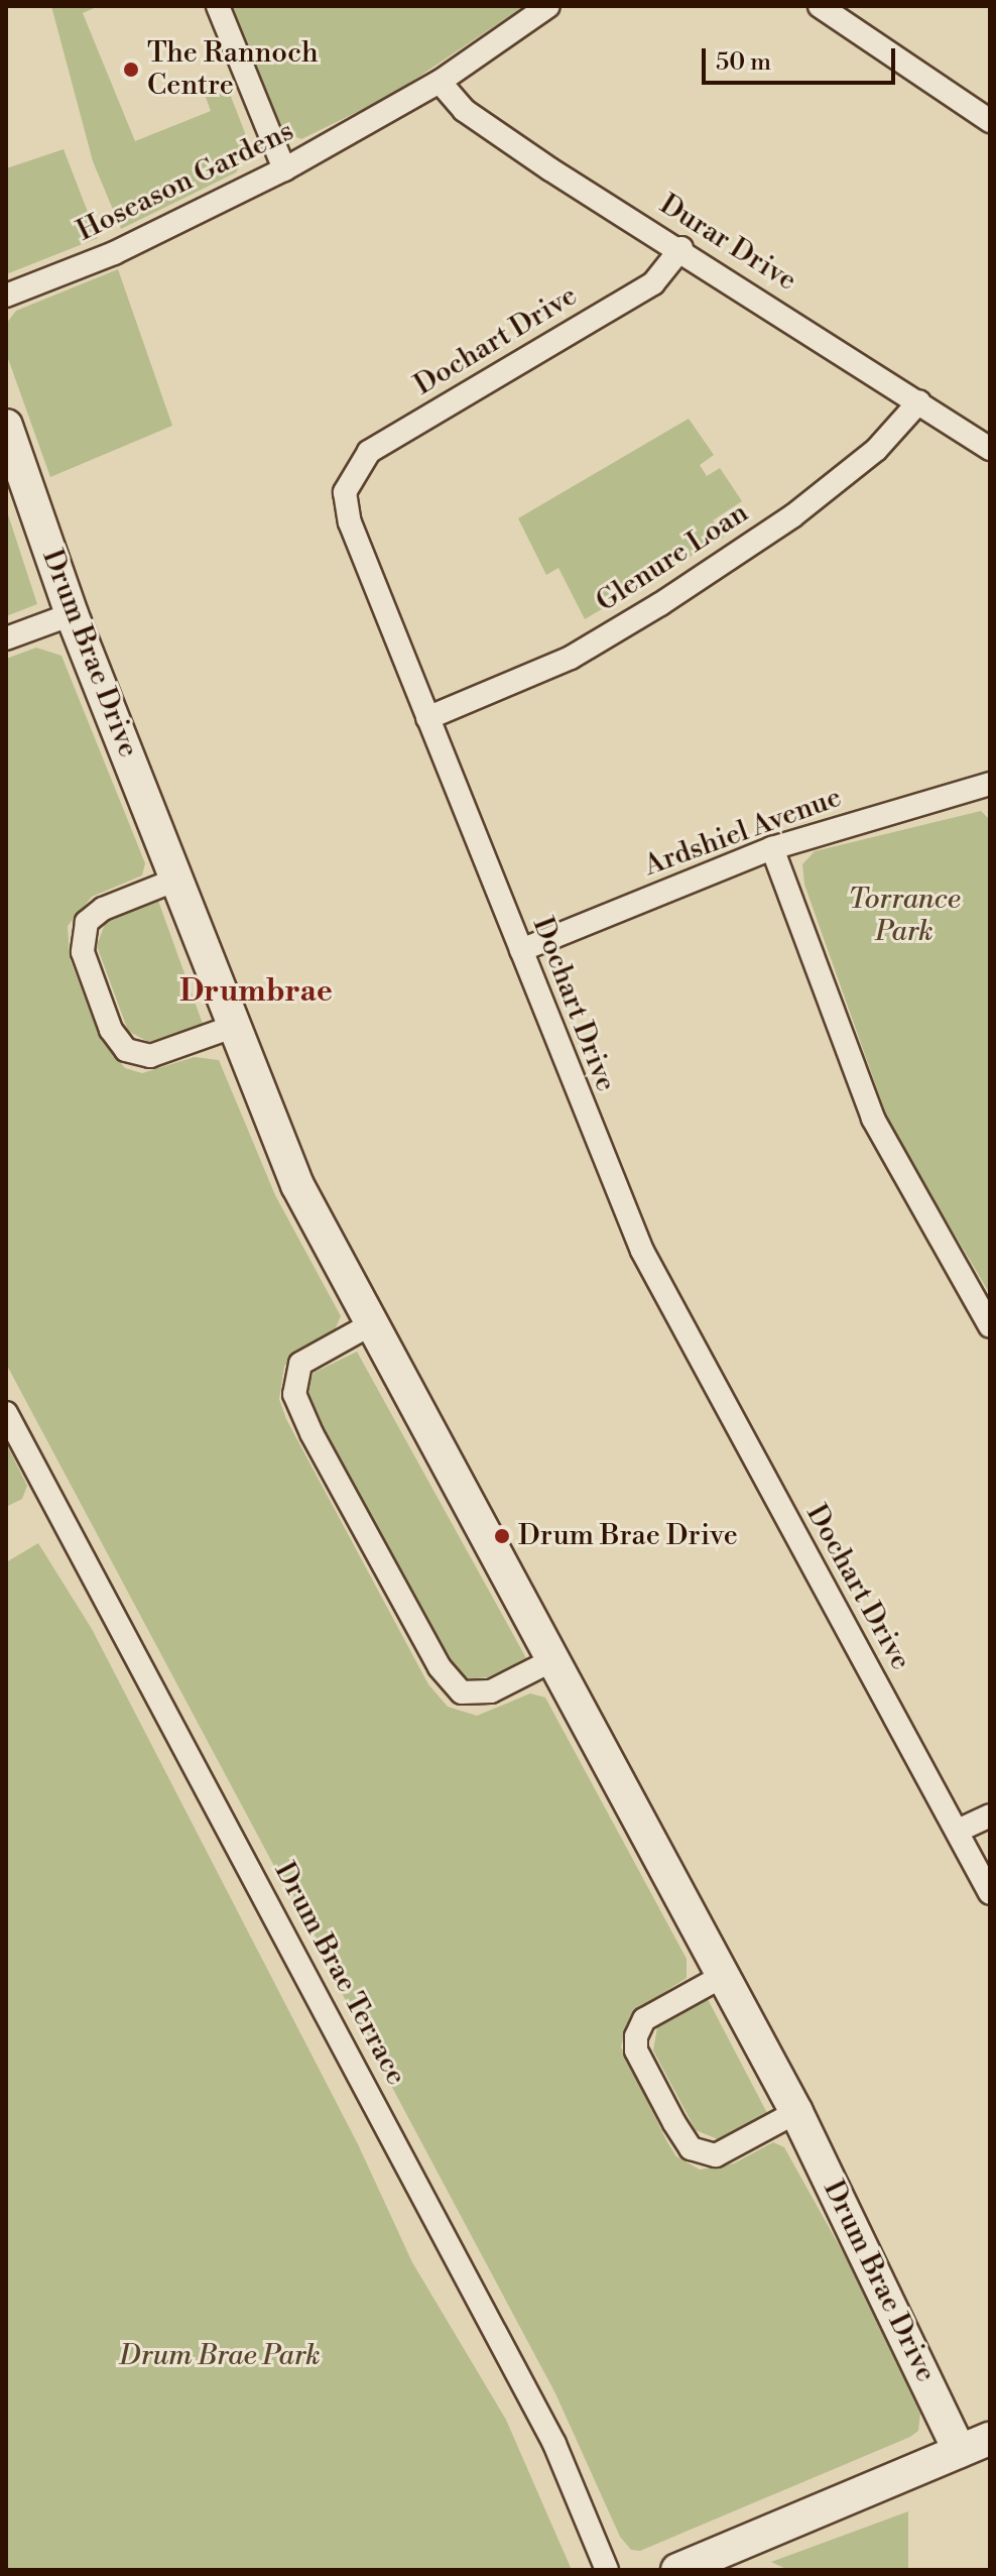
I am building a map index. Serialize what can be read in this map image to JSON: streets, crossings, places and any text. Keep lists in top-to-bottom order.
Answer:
{
  "streets": {
    "street": [
      "Hoseason Gardens",
      "Durar Drive",
      "Dochart Drive",
      "Glenure Loan",
      "Drum Brae Drive",
      "Ardshiel Avenue",
      "Drum Brae Terrace"
    ]
  },
  "crossings": [
    ["Hoseason Gardens", "Durar Drive"],
    ["Durar Drive", "Dochart Drive"],
    ["Durar Drive", "Glenure Loan"],
    ["Dochart Drive", "Glenure Loan"],
    ["Dochart Drive", "Ardshiel Avenue"]
  ],
  "districts": ["Drumbrae"],
  "parks": ["Torrance Park", "Drum Brae Park"],
  "places": ["The Rannoch Centre", "Drum Brae Drive"],
  "scale_bar": "50 m"
}
